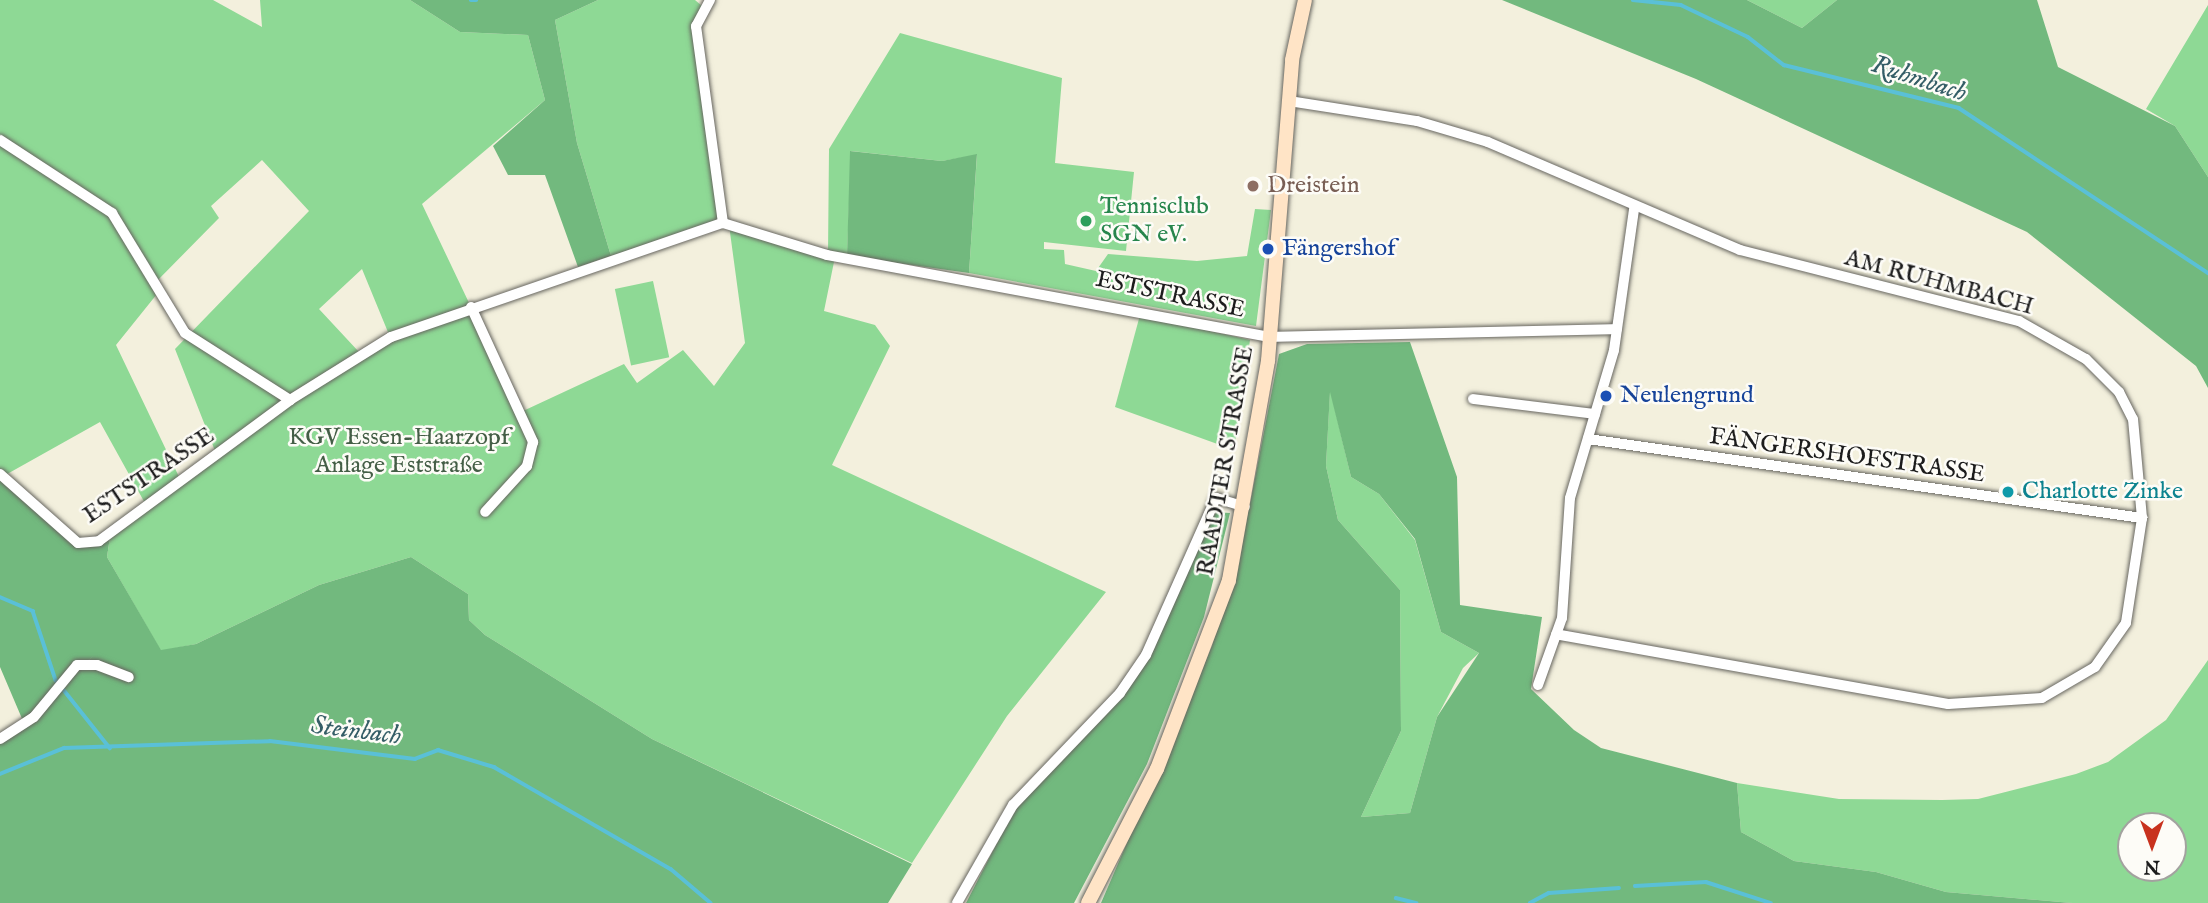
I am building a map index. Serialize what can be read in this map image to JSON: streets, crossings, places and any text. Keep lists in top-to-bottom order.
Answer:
{
  "streets": {
    "main road": ["RAADTER STRASSE"],
    "street": ["AM RUHMBACH", "ESTSTRASSE", "FÄNGERSHOFSTRASSE"]
  },
  "crossings": [
    ["AM RUHMBACH", "FÄNGERSHOFSTRASSE"],
    ["AM RUHMBACH", "RAADTER STRASSE"],
    ["ESTSTRASSE", "RAADTER STRASSE"]
  ],
  "water": ["Ruhmbach", "Steinbach"],
  "parks": ["KGV Essen-Haarzopf Anlage Eststraße"],
  "places": [
    "Dreistein",
    "Tennisclub SGN eV.",
    "Fängershof",
    "Neulengrund",
    "Charlotte Zinke"
  ],
  "north": "bottom"
}
